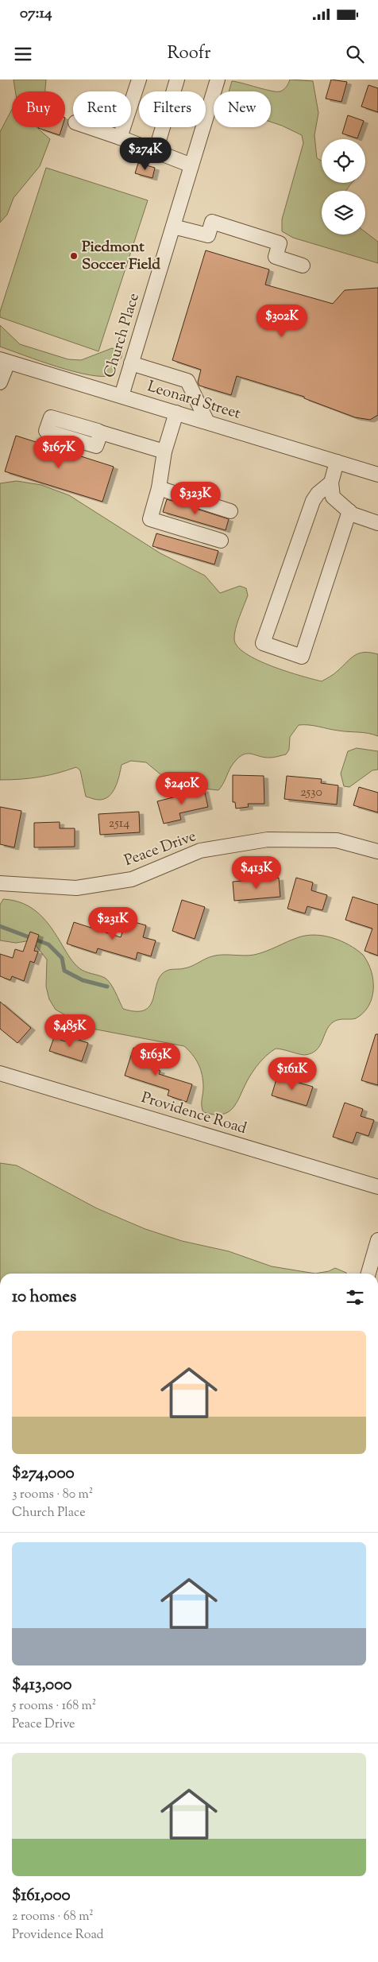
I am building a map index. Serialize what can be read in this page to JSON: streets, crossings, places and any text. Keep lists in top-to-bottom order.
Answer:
{
  "streets": {
    "street": [
      "Church Place",
      "Leonard Street",
      "Peace Drive",
      "Providence Road"
    ]
  },
  "crossings": [
    ["Church Place", "Leonard Street"]
  ],
  "places": ["Piedmont Soccer Field"],
  "house_numbers": ["2530", "2514"],
  "page": {
    "status": "07:14",
    "header": "Roofr",
    "chip": [
      "Buy",
      "Rent",
      "Filters",
      "New"
    ],
    "price": [
      "$274K",
      "$302K",
      "$167K",
      "$323K",
      "$240K",
      "$413K",
      "$231K",
      "$485K",
      "$163K",
      "$161K"
    ],
    "heading": "10 homes",
    "list": [
      {
        "name": "$274,000",
        "note": "3 rooms · 80 m² · Church Place"
      },
      {
        "name": "$413,000",
        "note": "5 rooms · 168 m² · Peace Drive"
      },
      {
        "name": "$161,000",
        "note": "2 rooms · 68 m² · Providence Road"
      }
    ]
  }
}
